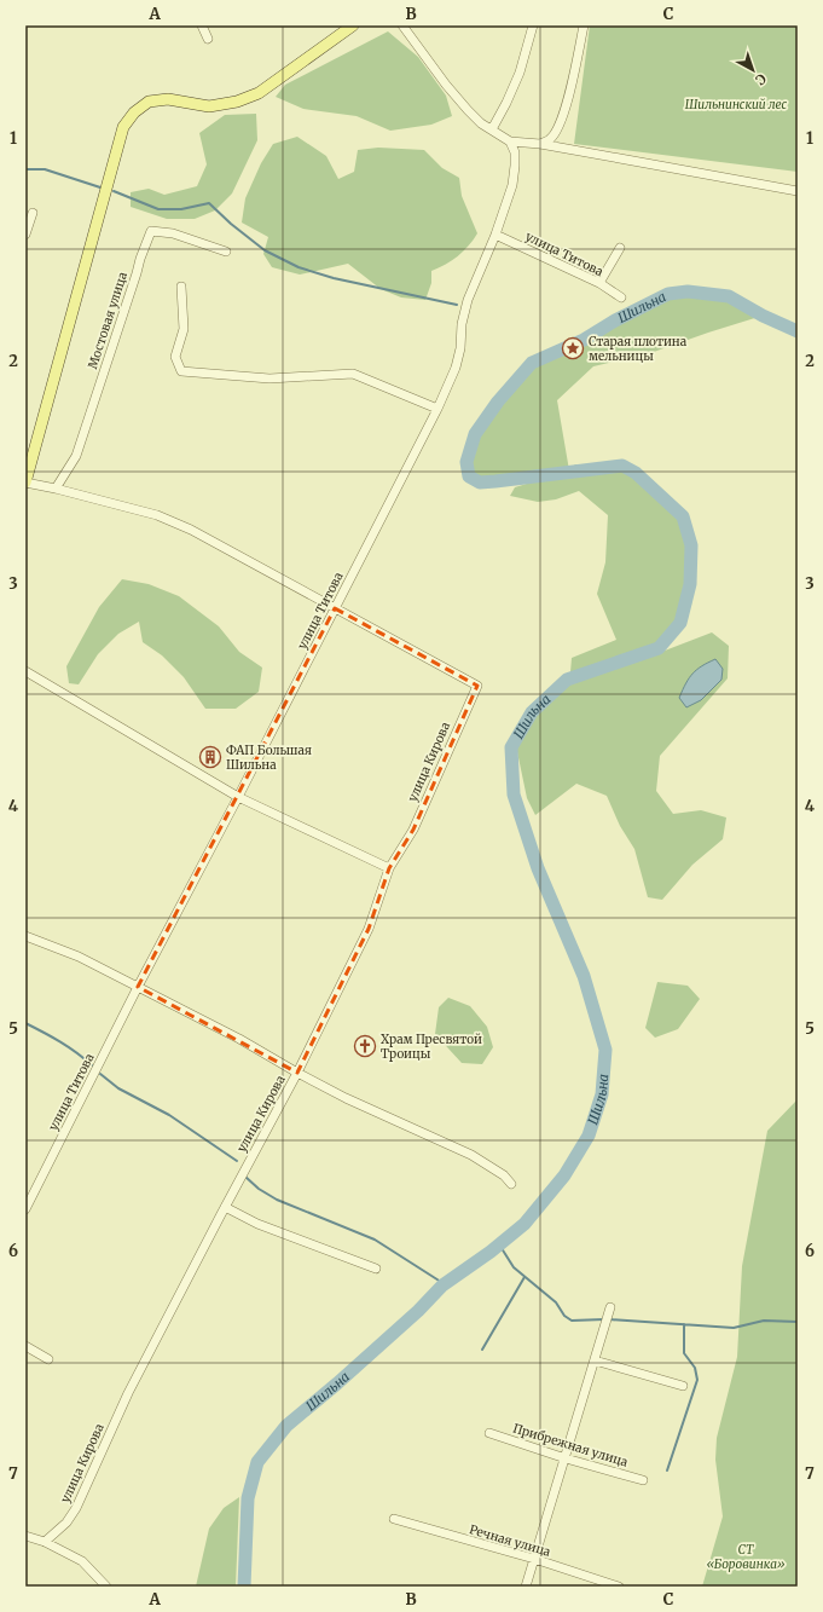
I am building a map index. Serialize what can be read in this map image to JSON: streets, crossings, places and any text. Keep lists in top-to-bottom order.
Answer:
{
  "streets": {
    "street": [
      "улица Титова",
      "Мостовая улица",
      "улица Кирова",
      "Прибрежная улица",
      "Речная улица"
    ]
  },
  "crossings": [
    ["улица Титова", "улица Кирова"]
  ],
  "water": ["Шильна"],
  "parks": ["Шильнинский лес", "СТ «Боровинка»"],
  "places": {
    "place": ["Старая плотина мельницы"],
    "building": ["ФАП Большая Шильна"],
    "church": ["Храм Пресвятой Троицы"]
  },
  "north": "bottom right",
  "grid": {
    "columns": ["A", "B", "C"],
    "rows": [
      "1",
      "2",
      "3",
      "4",
      "5",
      "6",
      "7"
    ]
  }
}
